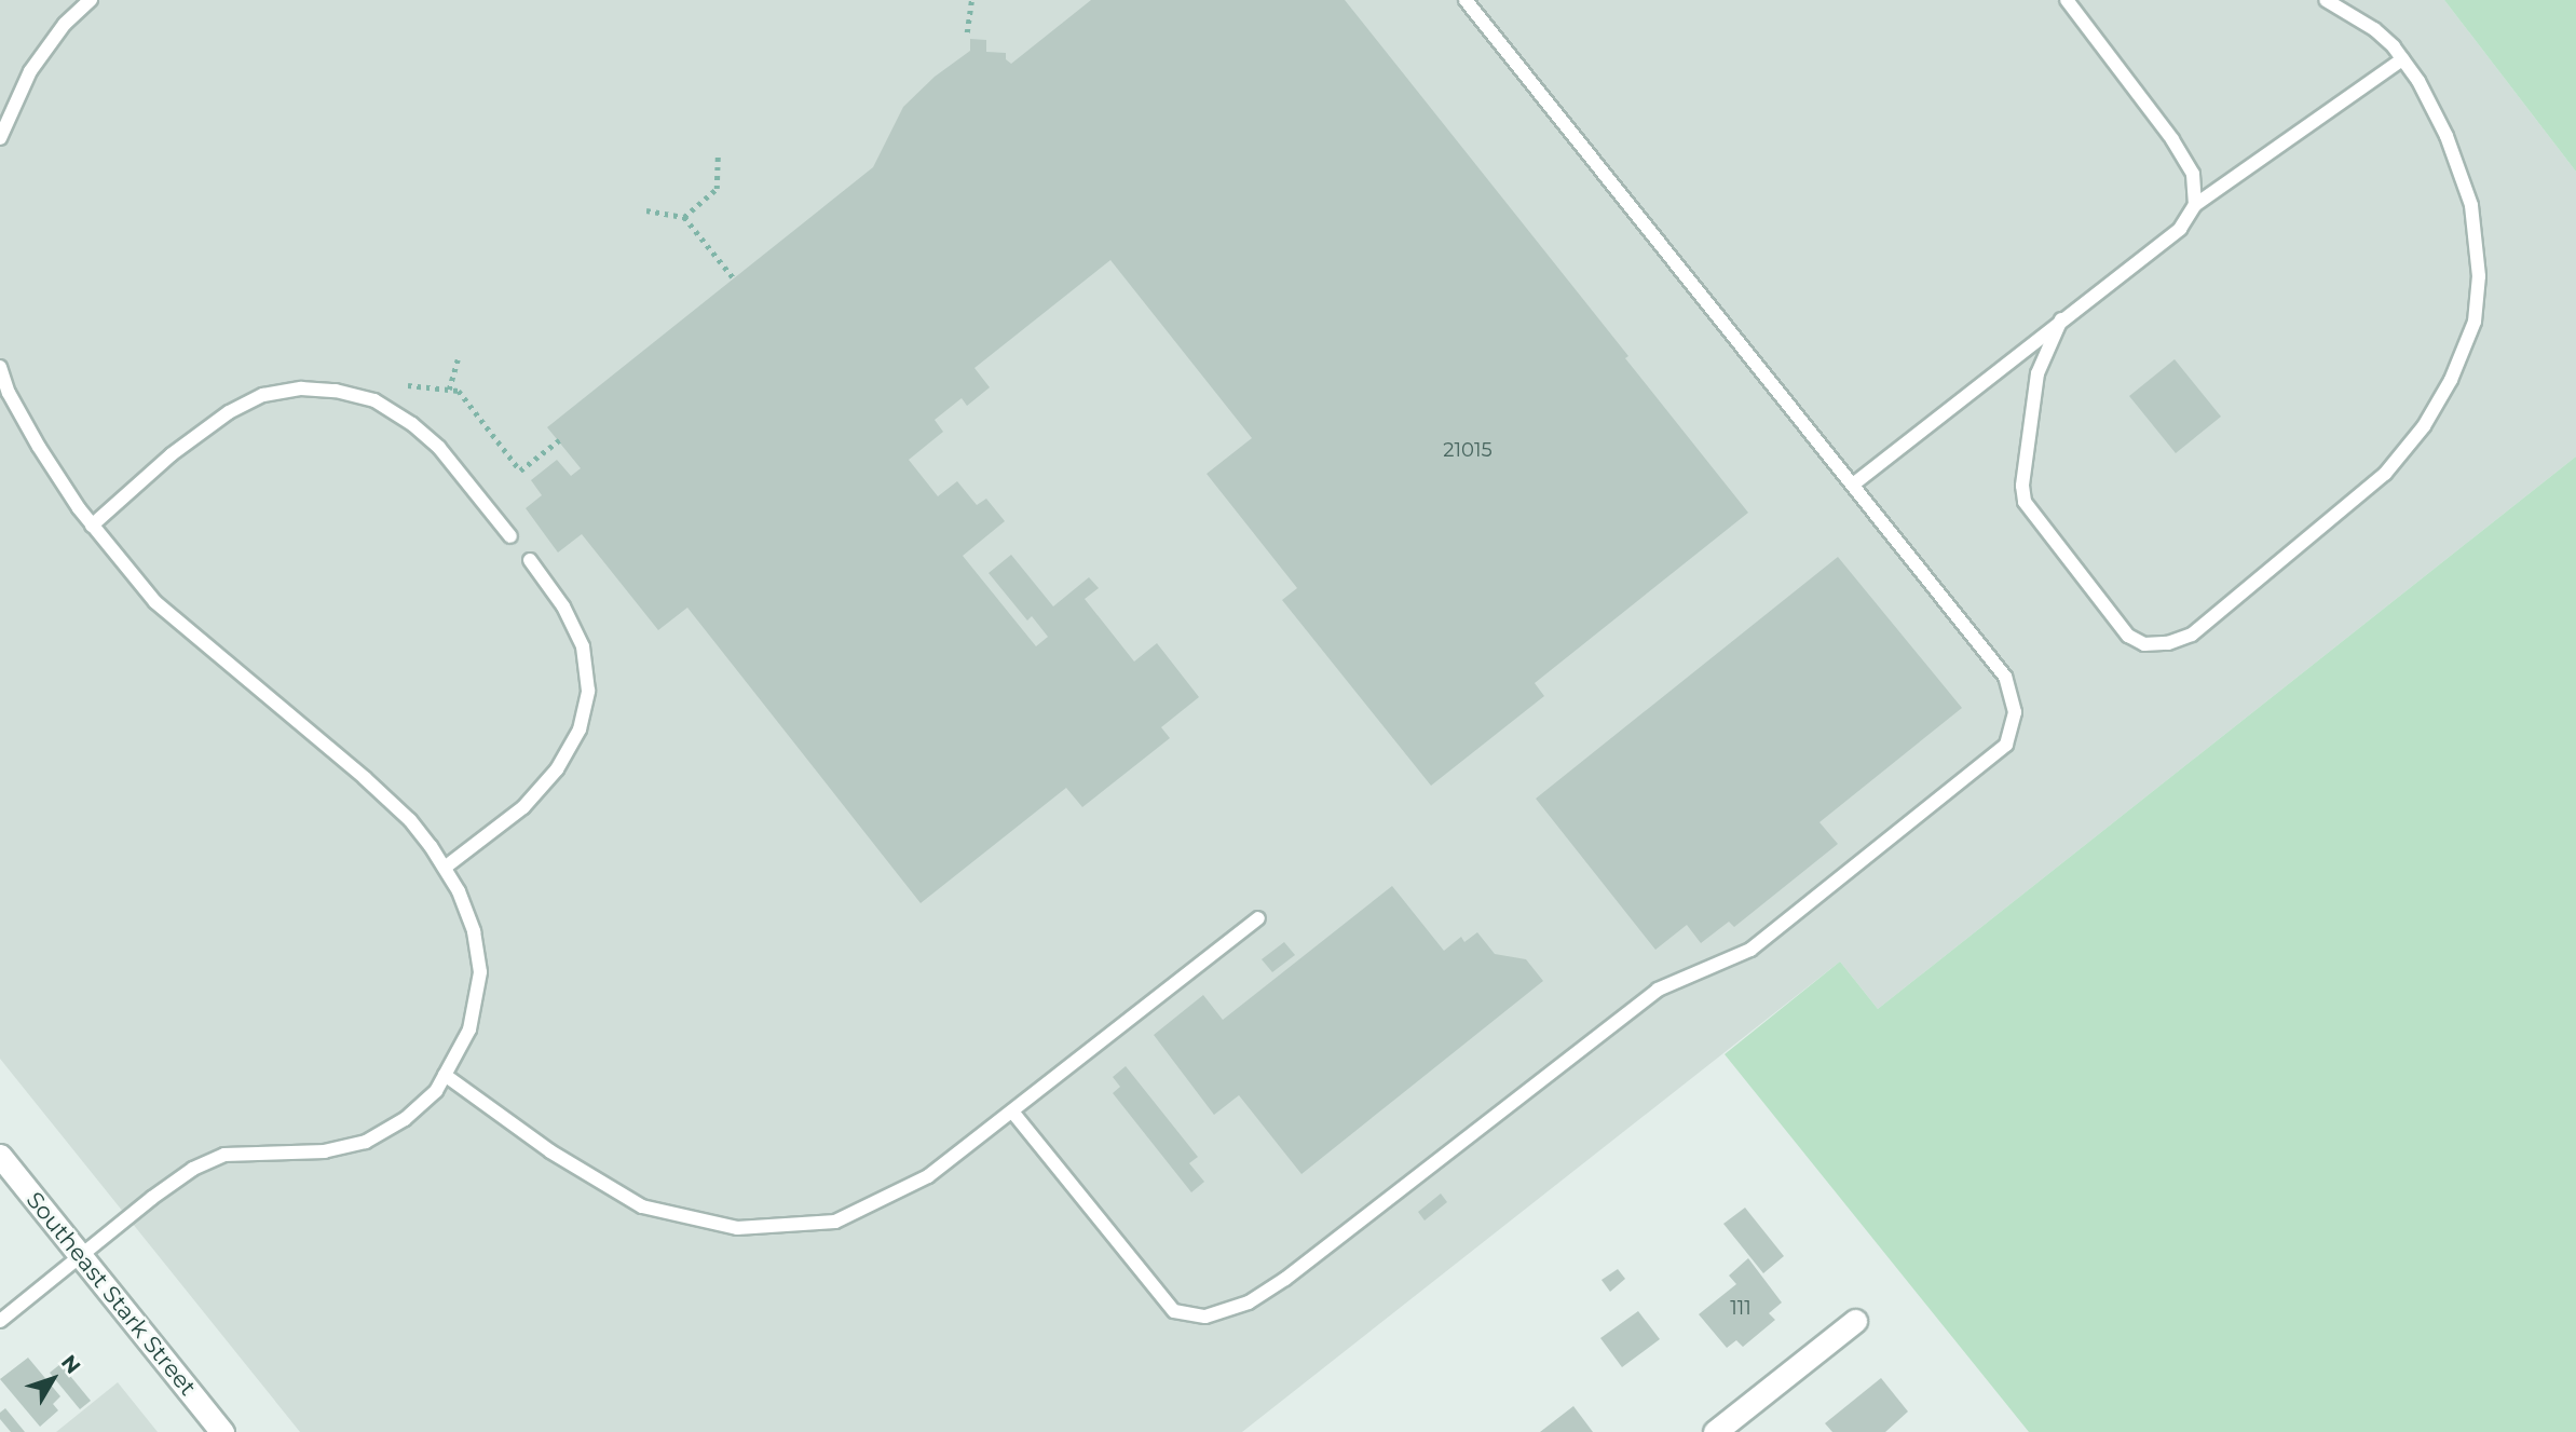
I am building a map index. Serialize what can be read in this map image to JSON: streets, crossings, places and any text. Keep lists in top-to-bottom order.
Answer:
{
  "streets": {
    "main road": ["Southeast Stark Street"]
  },
  "house_numbers": ["21015", "111"],
  "north": "top right"
}
